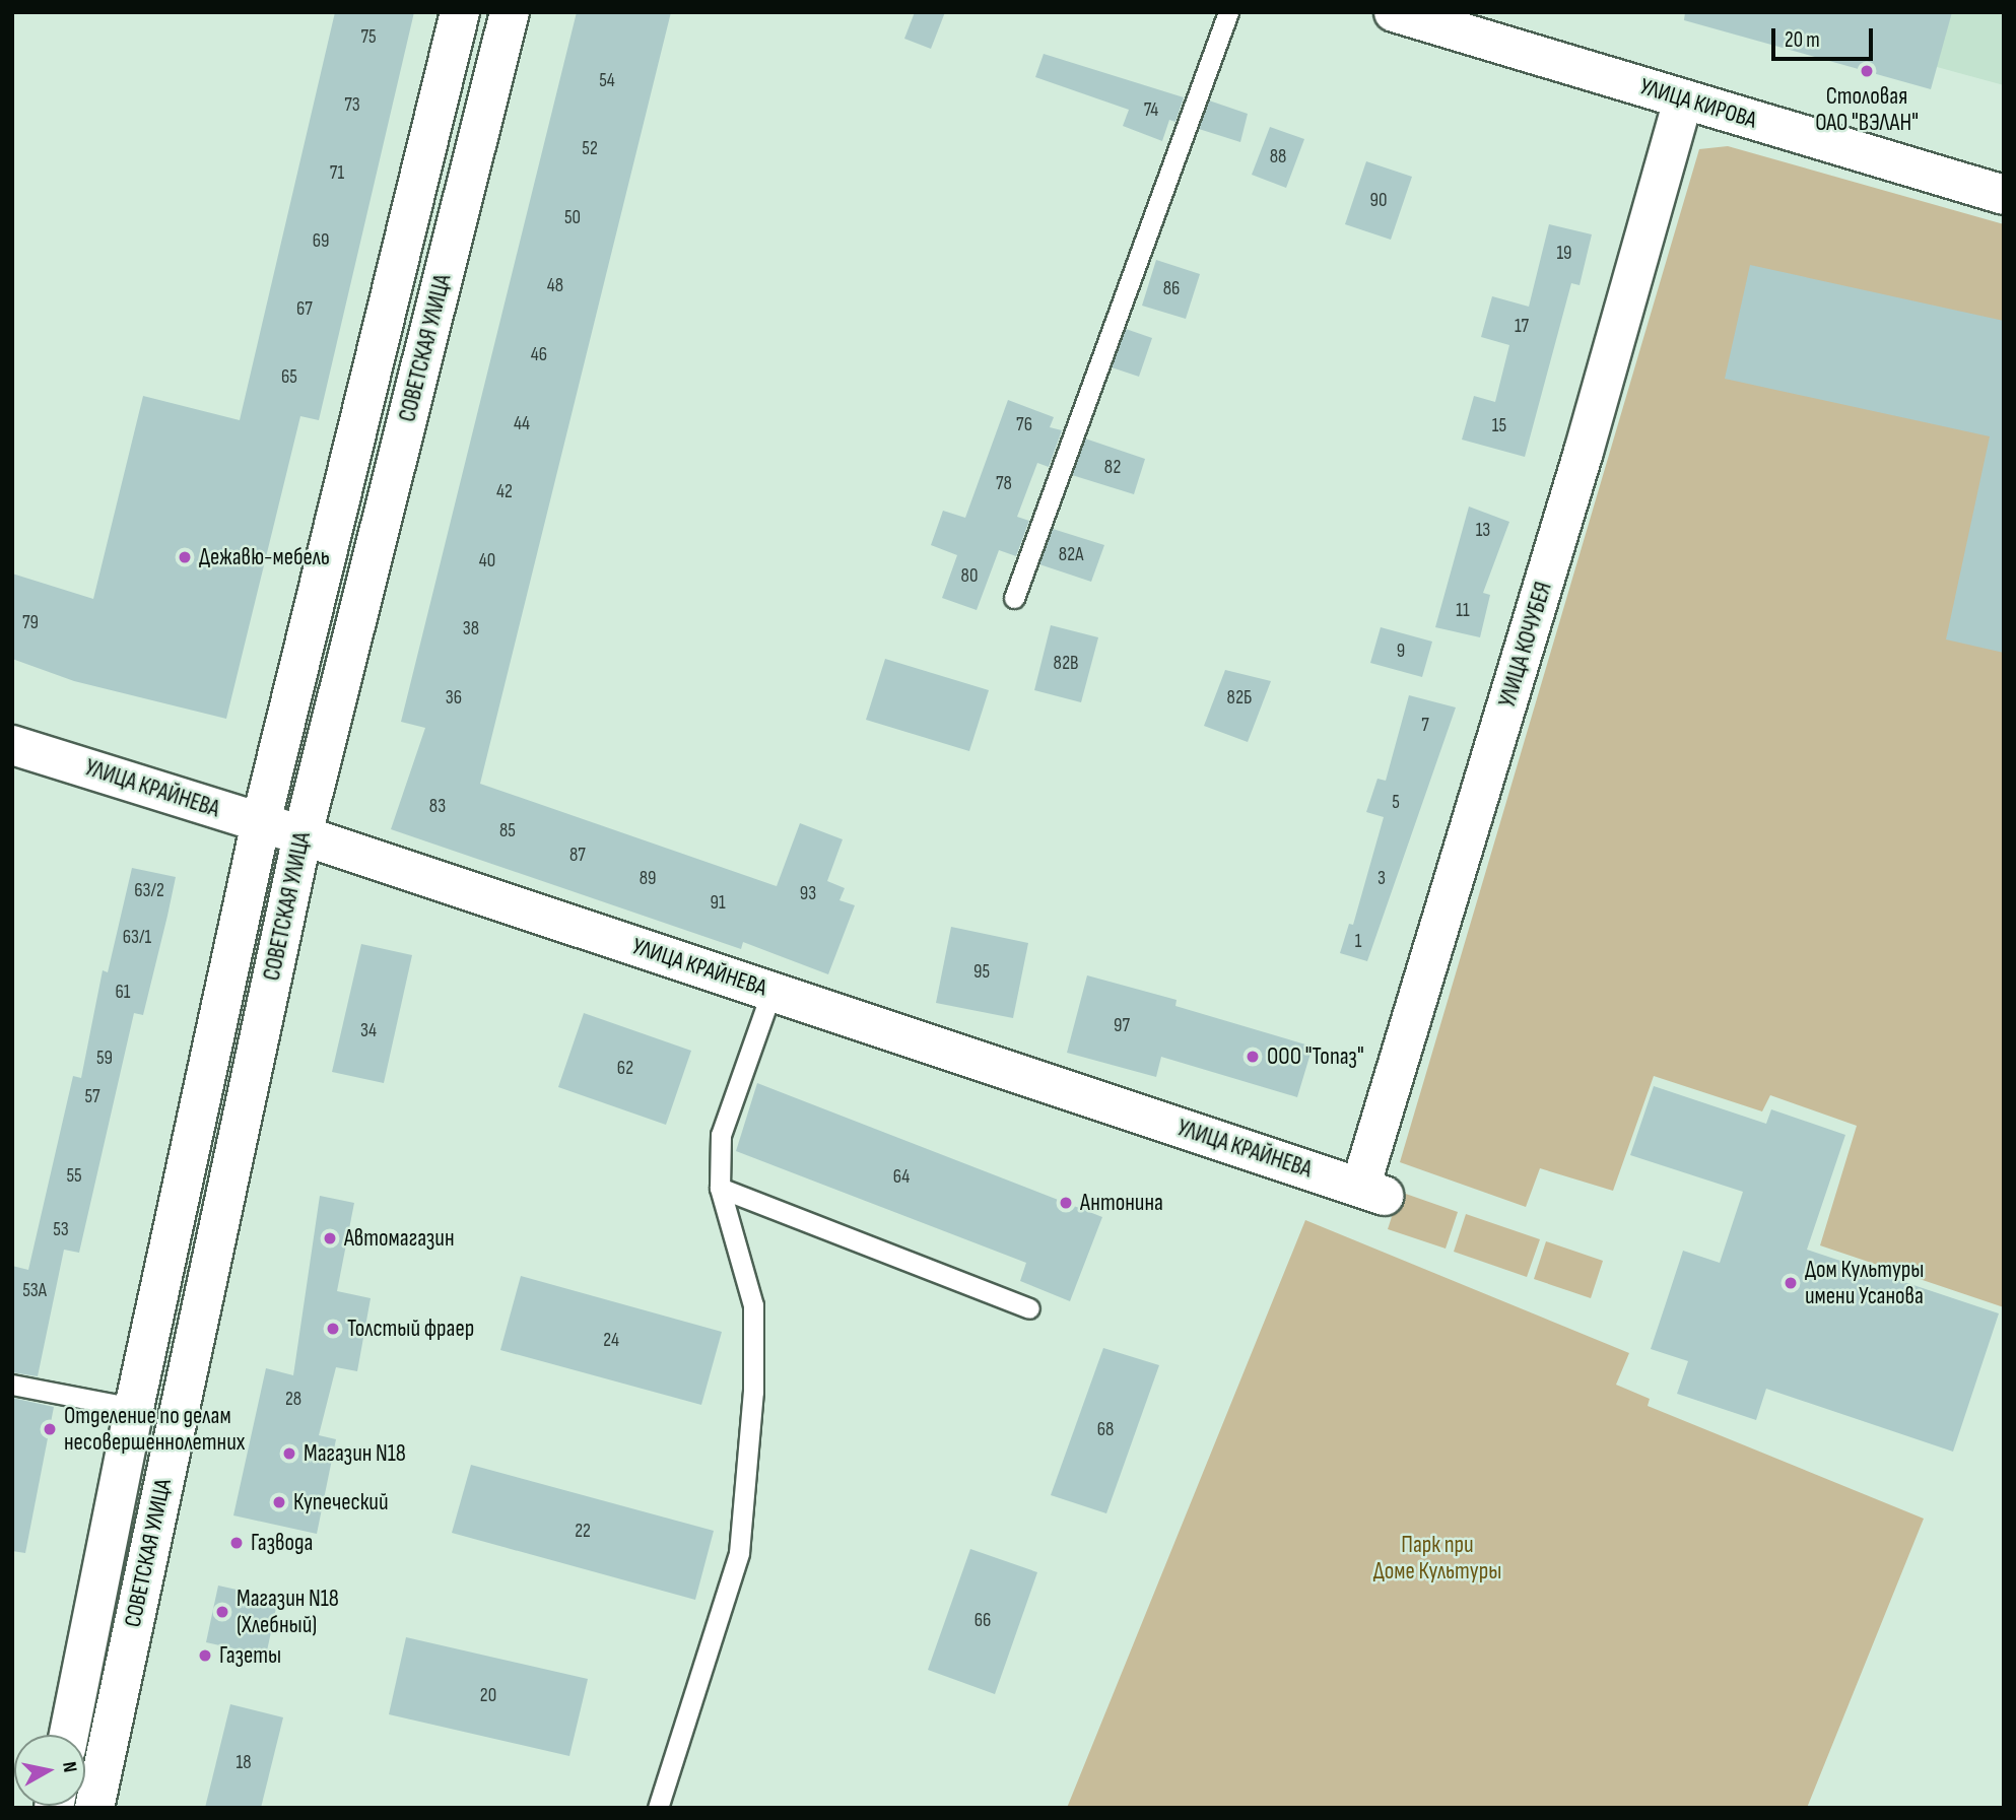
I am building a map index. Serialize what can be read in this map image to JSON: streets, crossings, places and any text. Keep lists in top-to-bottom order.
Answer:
{
  "streets": {
    "street": [
      "УЛИЦА КИРОВА",
      "СОВЕТСКАЯ УЛИЦА",
      "УЛИЦА КОЧУБЕЯ",
      "УЛИЦА КРАЙНЕВА"
    ]
  },
  "crossings": [
    ["УЛИЦА КИРОВА", "УЛИЦА КОЧУБЕЯ"],
    ["СОВЕТСКАЯ УЛИЦА", "УЛИЦА КРАЙНЕВА"],
    ["УЛИЦА КОЧУБЕЯ", "УЛИЦА КРАЙНЕВА"]
  ],
  "parks": ["Парк при Доме Культуры"],
  "places": [
    "Столовая ОАО \"ВЭЛАН\"",
    "Дежавю-мебель",
    "ООО \"Топаз\"",
    "Антонина",
    "Автомагазин",
    "Дом Культуры имени Усанова",
    "Толстый фраер",
    "Отделение по делам несовершеннолетних",
    "Магазин N18",
    "Купеческий",
    "Газвода",
    "Магазин N18 (Хлебный)",
    "Газеты"
  ],
  "house_numbers": [
    "75",
    "54",
    "73",
    "74",
    "52",
    "88",
    "71",
    "90",
    "50",
    "69",
    "19",
    "48",
    "86",
    "67",
    "17",
    "46",
    "65",
    "44",
    "76",
    "15",
    "82",
    "78",
    "42",
    "13",
    "82А",
    "40",
    "80",
    "11",
    "79",
    "38",
    "9",
    "82В",
    "36",
    "82Б",
    "7",
    "5",
    "83",
    "85",
    "87",
    "89",
    "3",
    "63/2",
    "93",
    "91",
    "63/1",
    "1",
    "95",
    "61",
    "97",
    "34",
    "59",
    "62",
    "57",
    "55",
    "64",
    "53",
    "53А",
    "24",
    "28",
    "68",
    "22",
    "66",
    "20",
    "18"
  ],
  "scale_bar": "20 m",
  "north": "right"
}
